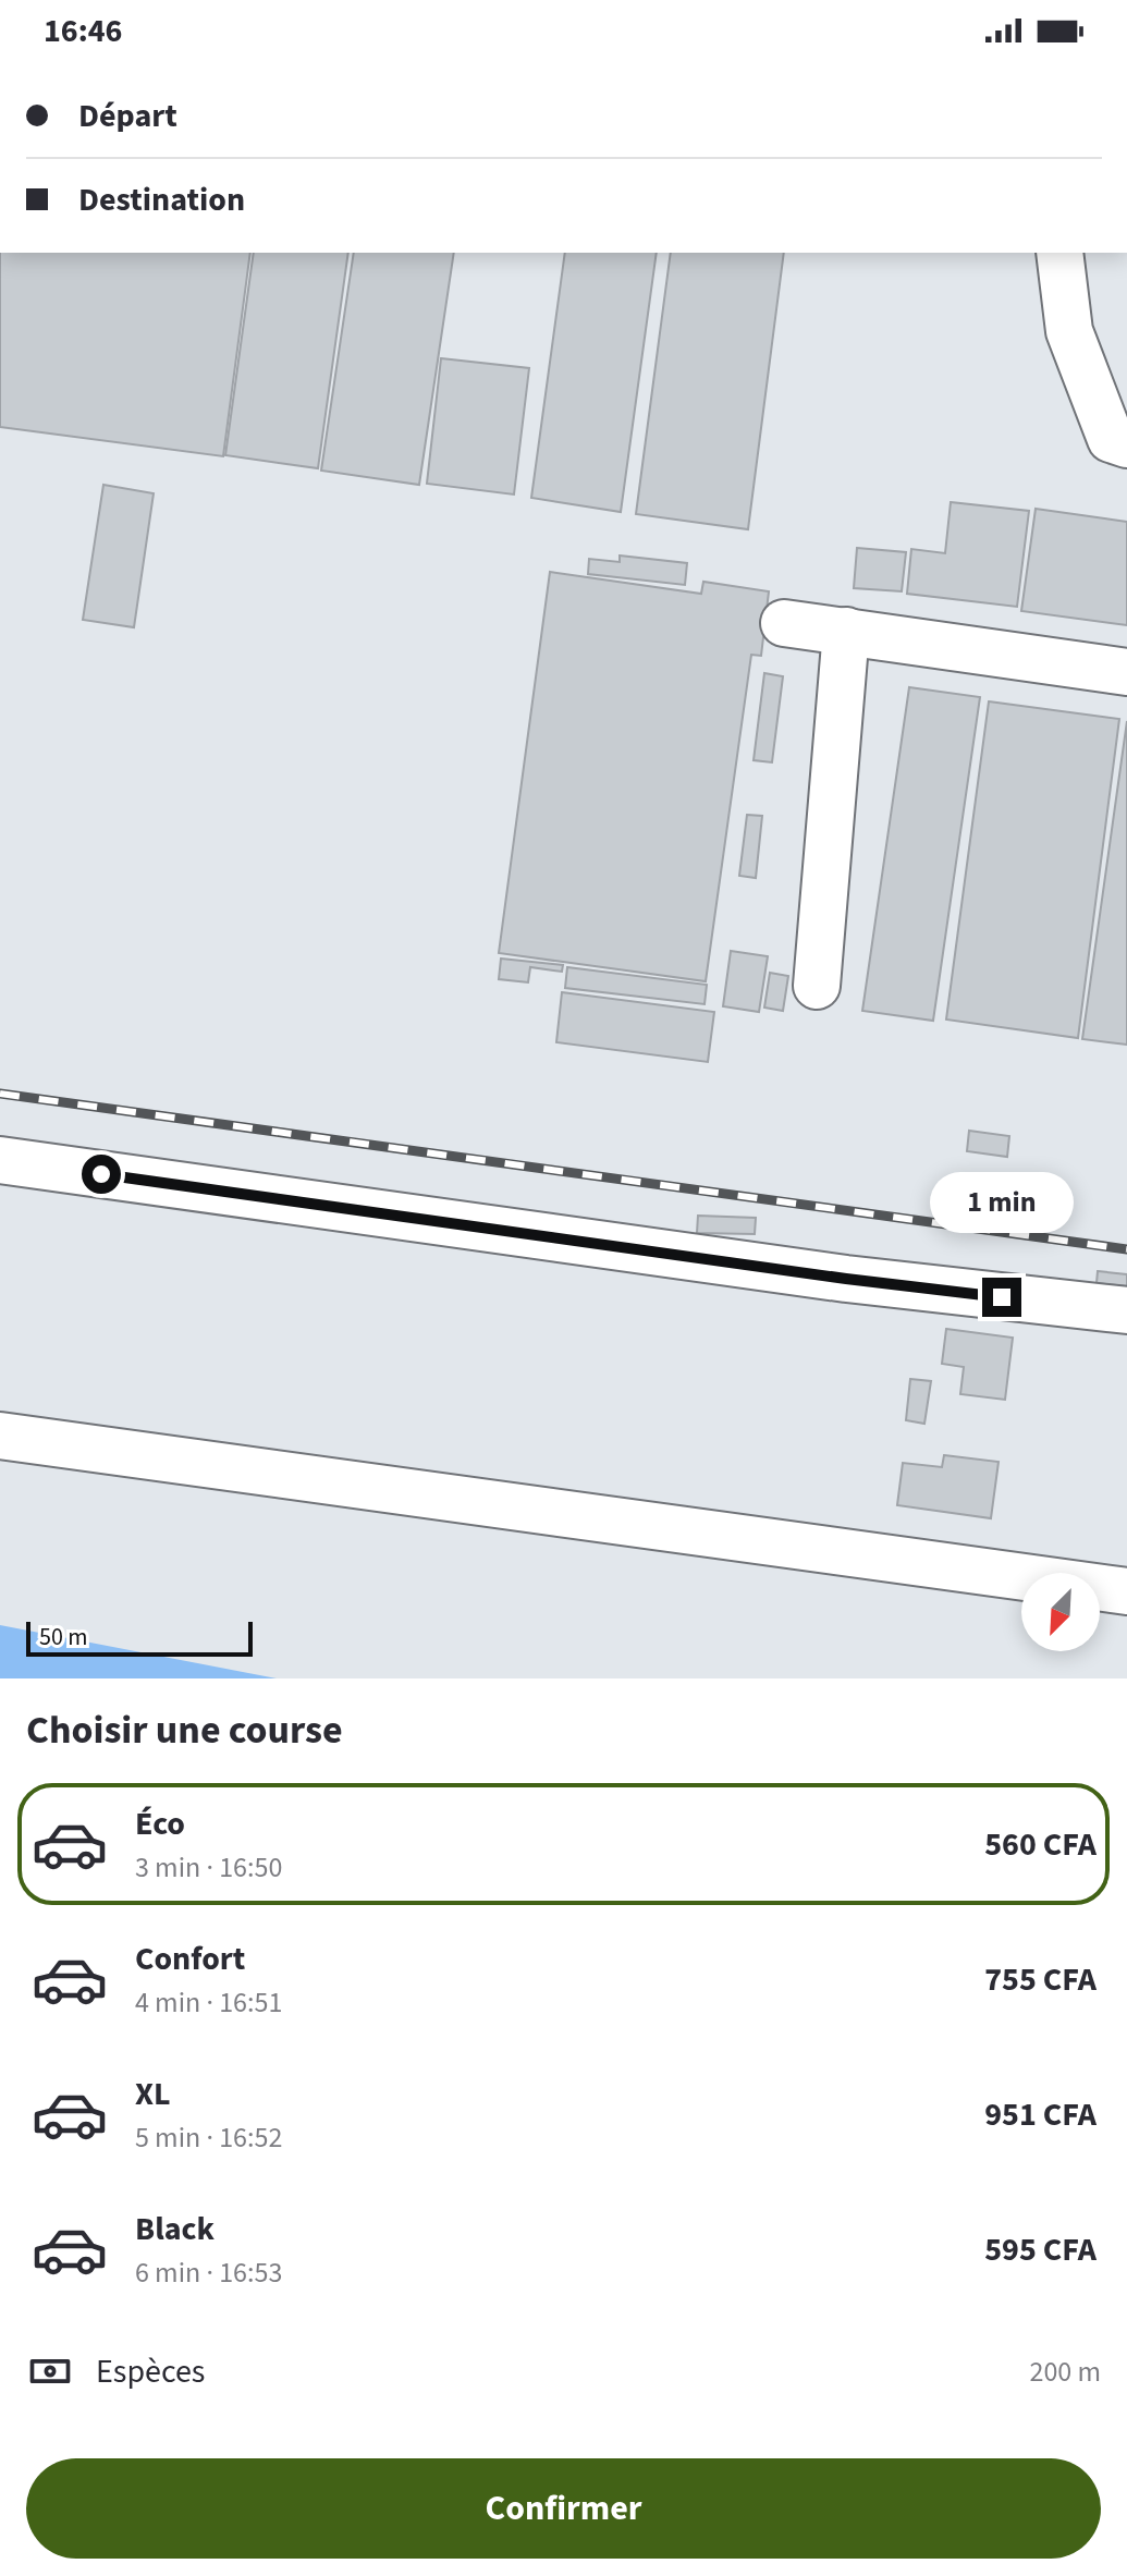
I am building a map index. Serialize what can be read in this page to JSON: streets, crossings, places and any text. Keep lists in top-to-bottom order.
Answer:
{
  "scale_bar": "50 m",
  "north": "bottom left",
  "page": {
    "status": "16:46",
    "banner": ["Départ", "Destination"],
    "bubble": "1 min",
    "scale": "50 m",
    "heading": "Choisir une course",
    "list": [
      {
        "name": "Éco",
        "note": "3 min · 16:50",
        "value": "560 CFA"
      },
      {
        "name": "Confort",
        "note": "4 min · 16:51",
        "value": "755 CFA"
      },
      {
        "name": "XL",
        "note": "5 min · 16:52",
        "value": "951 CFA"
      },
      {
        "name": "Black",
        "note": "6 min · 16:53",
        "value": "595 CFA"
      }
    ],
    "pay": ["Espèces", "200 m"],
    "buttons": "Confirmer"
  }
}
